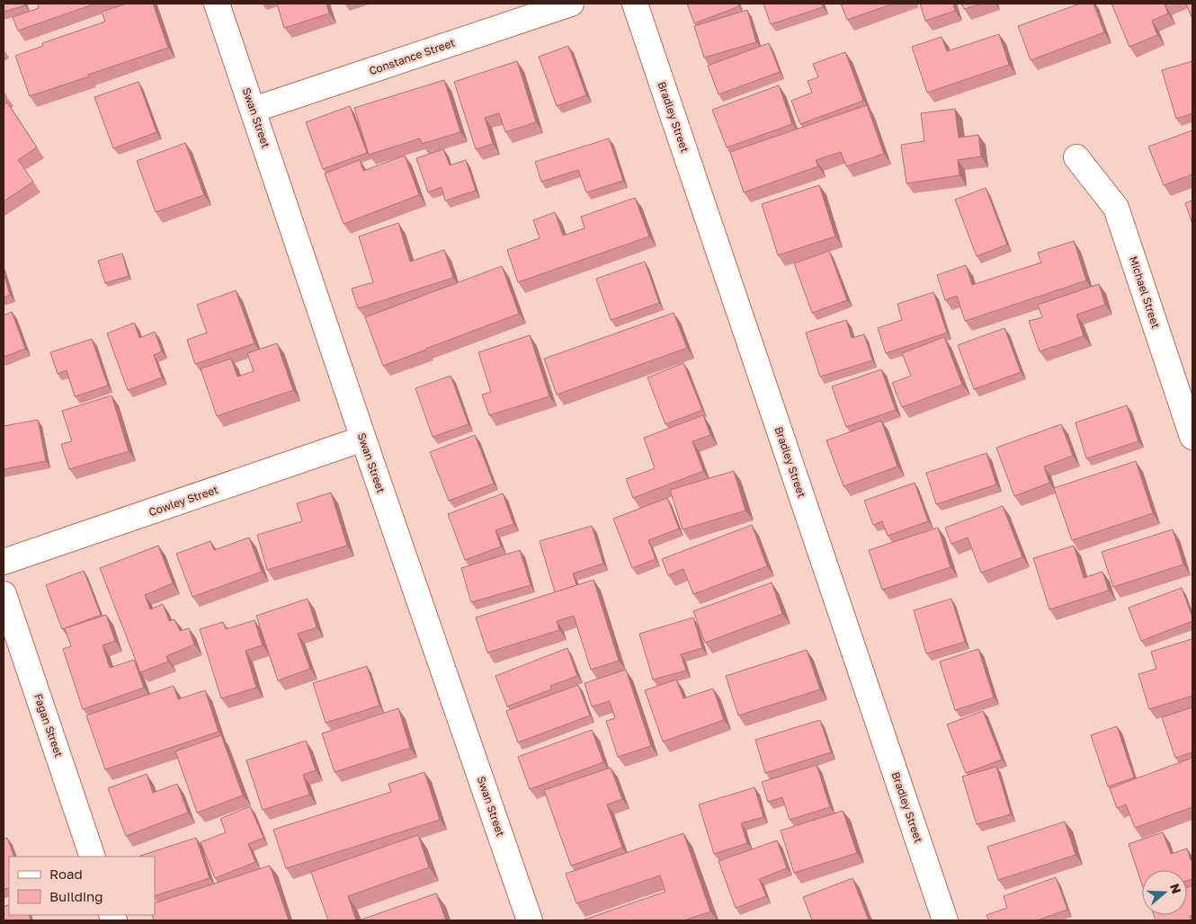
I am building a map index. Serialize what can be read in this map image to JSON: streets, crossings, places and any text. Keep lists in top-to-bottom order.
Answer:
{
  "streets": {
    "street": [
      "Constance Street",
      "Bradley Street",
      "Swan Street",
      "Michael Street",
      "Cowley Street",
      "Fagan Street"
    ]
  },
  "crossings": [
    ["Constance Street", "Swan Street"],
    ["Swan Street", "Cowley Street"]
  ],
  "legend": ["Road", "Building"],
  "north": "right"
}
